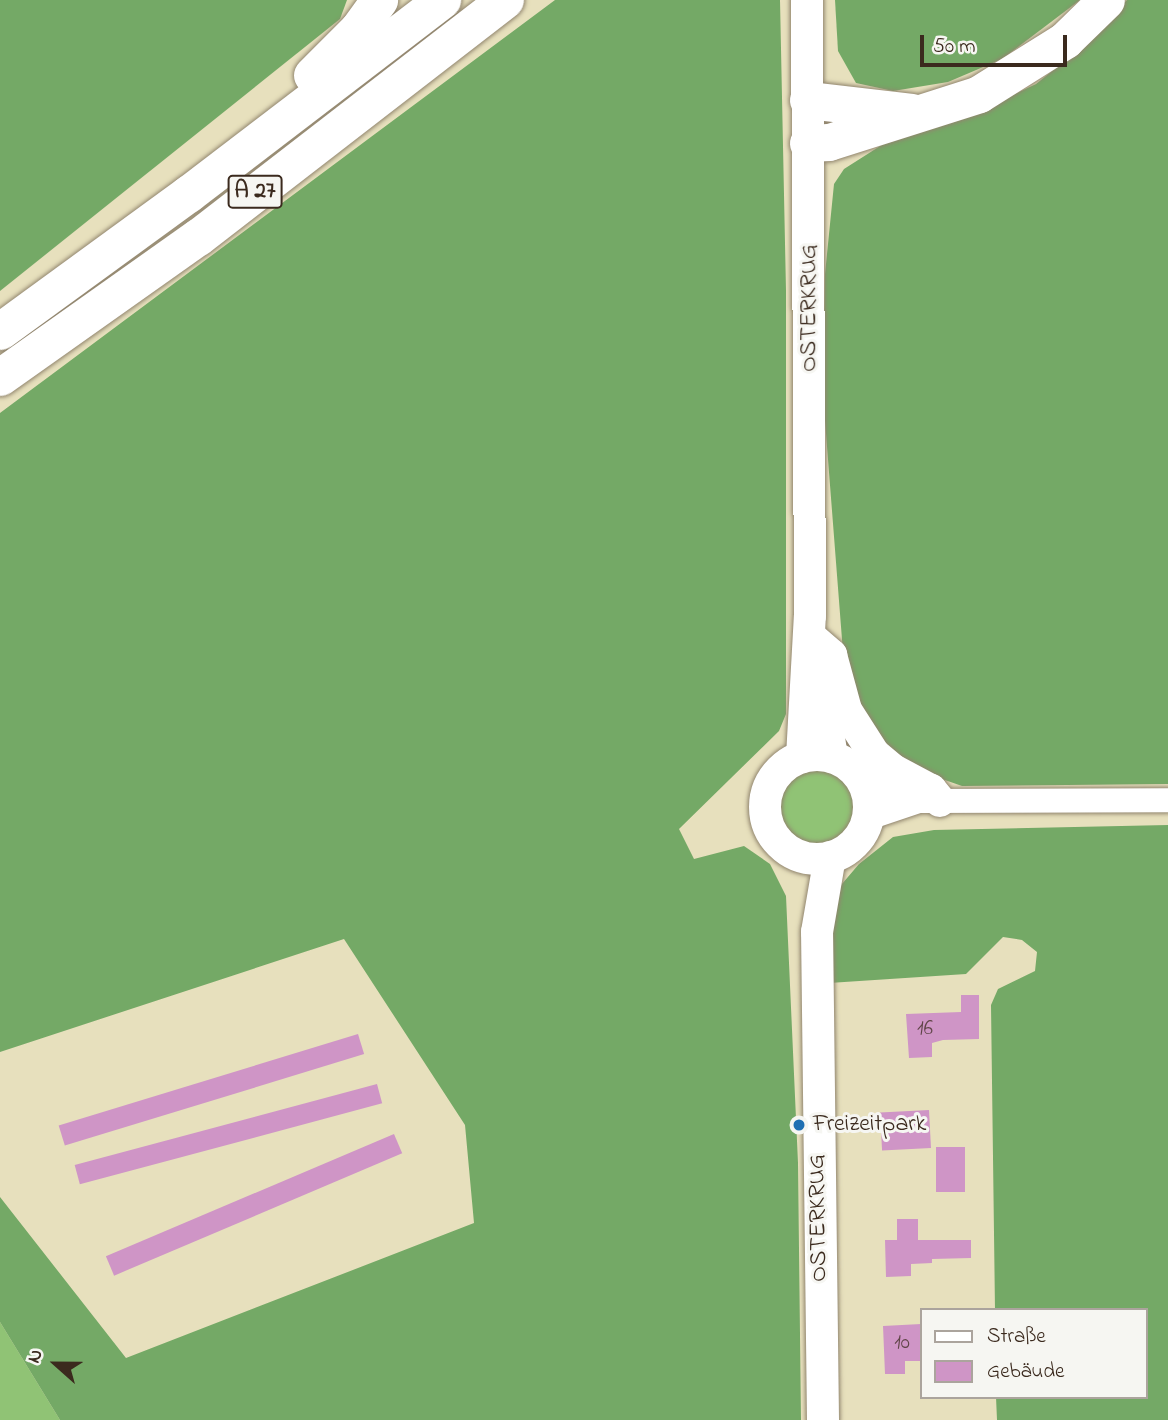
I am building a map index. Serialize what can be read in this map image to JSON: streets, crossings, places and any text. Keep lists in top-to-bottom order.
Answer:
{
  "streets": {
    "highway": ["A 27"],
    "main road": ["OSTERKRUG"]
  },
  "places": ["Freizeitpark"],
  "house_numbers": ["16", "10"],
  "legend": ["Straße", "Gebäude"],
  "scale_bar": "50 m",
  "north": "left"
}
